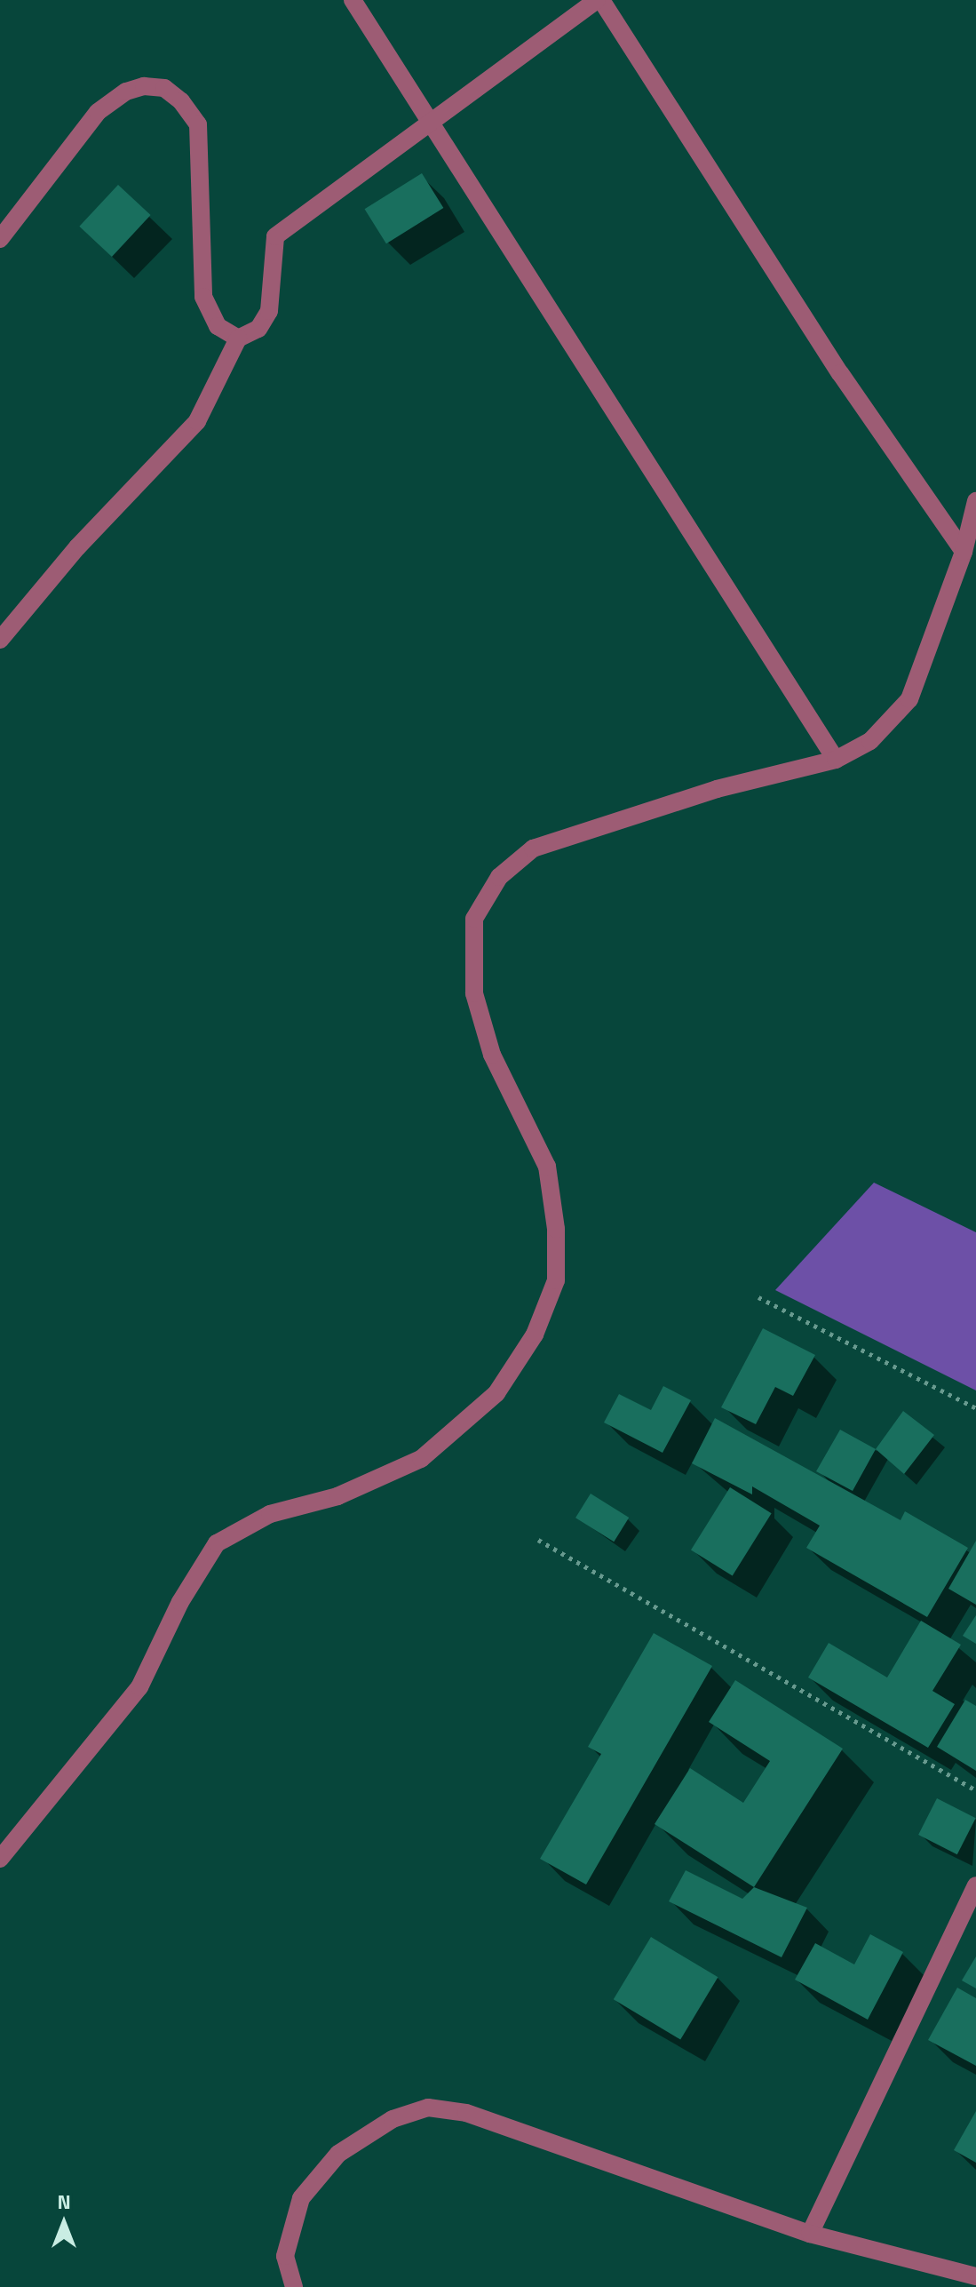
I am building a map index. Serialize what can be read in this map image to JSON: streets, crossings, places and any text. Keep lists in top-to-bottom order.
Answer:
{
  "north": "top"
}
